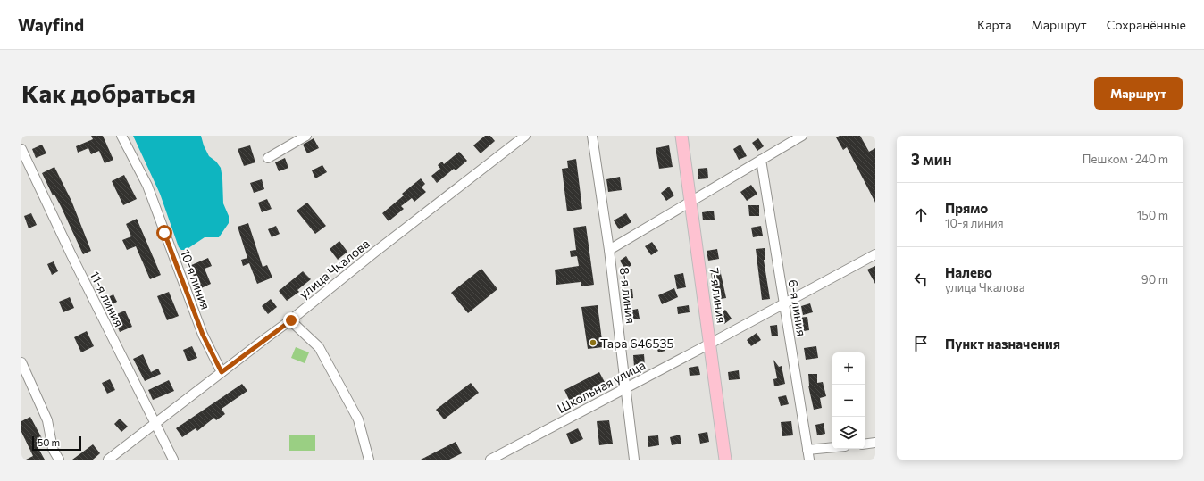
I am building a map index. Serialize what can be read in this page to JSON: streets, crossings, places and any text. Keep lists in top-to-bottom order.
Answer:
{
  "streets": {
    "main road": ["7-я линия"],
    "street": [
      "улица Чкалова",
      "10-я линия",
      "8-я линия",
      "11-я линия",
      "6-я линия",
      "Школьная улица"
    ]
  },
  "crossings": [
    ["улица Чкалова", "10-я линия"],
    ["улица Чкалова", "11-я линия"],
    ["8-я линия", "Школьная улица"],
    ["7-я линия", "Школьная улица"],
    ["6-я линия", "Школьная улица"]
  ],
  "places": ["Тара 646535"],
  "scale_bar": "50 m",
  "page": {
    "header": "Wayfind",
    "nav": ["Карта", "Маршрут", "Сохранённые"],
    "buttons": "Маршрут",
    "title": "Как добраться",
    "heading": ["3 мин", "Пешком · 240 m"],
    "list": [
      ["Прямо", "10-я линия", "150 m"],
      ["Налево", "улица Чкалова", "90 m"],
      "Пункт назначения"
    ],
    "map_buttons": ["+", "−"],
    "scale": "50 m"
  }
}
